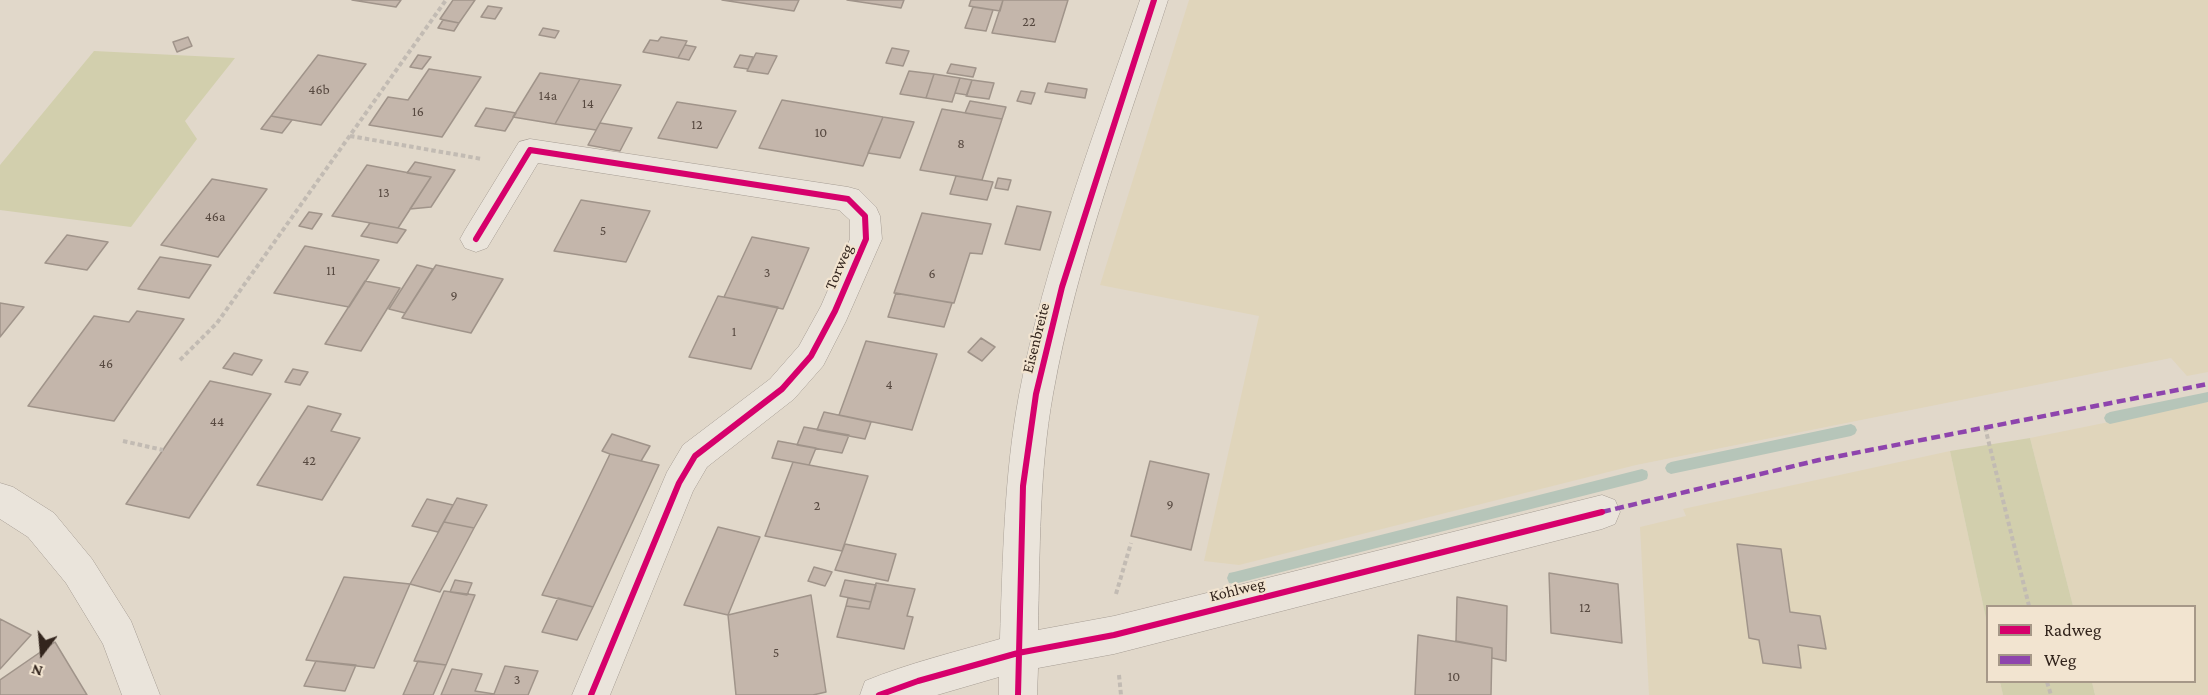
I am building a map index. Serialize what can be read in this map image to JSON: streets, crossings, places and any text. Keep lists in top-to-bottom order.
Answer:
{
  "streets": {
    "street": ["Torweg", "Eisenbreite", "Kohlweg"]
  },
  "crossings": [
    ["Eisenbreite", "Kohlweg"]
  ],
  "house_numbers": [
    "22",
    "46b",
    "14a",
    "14",
    "16",
    "12",
    "10",
    "8",
    "13",
    "46a",
    "5",
    "11",
    "3",
    "6",
    "9",
    "1",
    "46",
    "4",
    "44",
    "42",
    "9",
    "2",
    "12",
    "5",
    "10",
    "3"
  ],
  "legend": ["Radweg", "Weg"],
  "north": "bottom"
}
